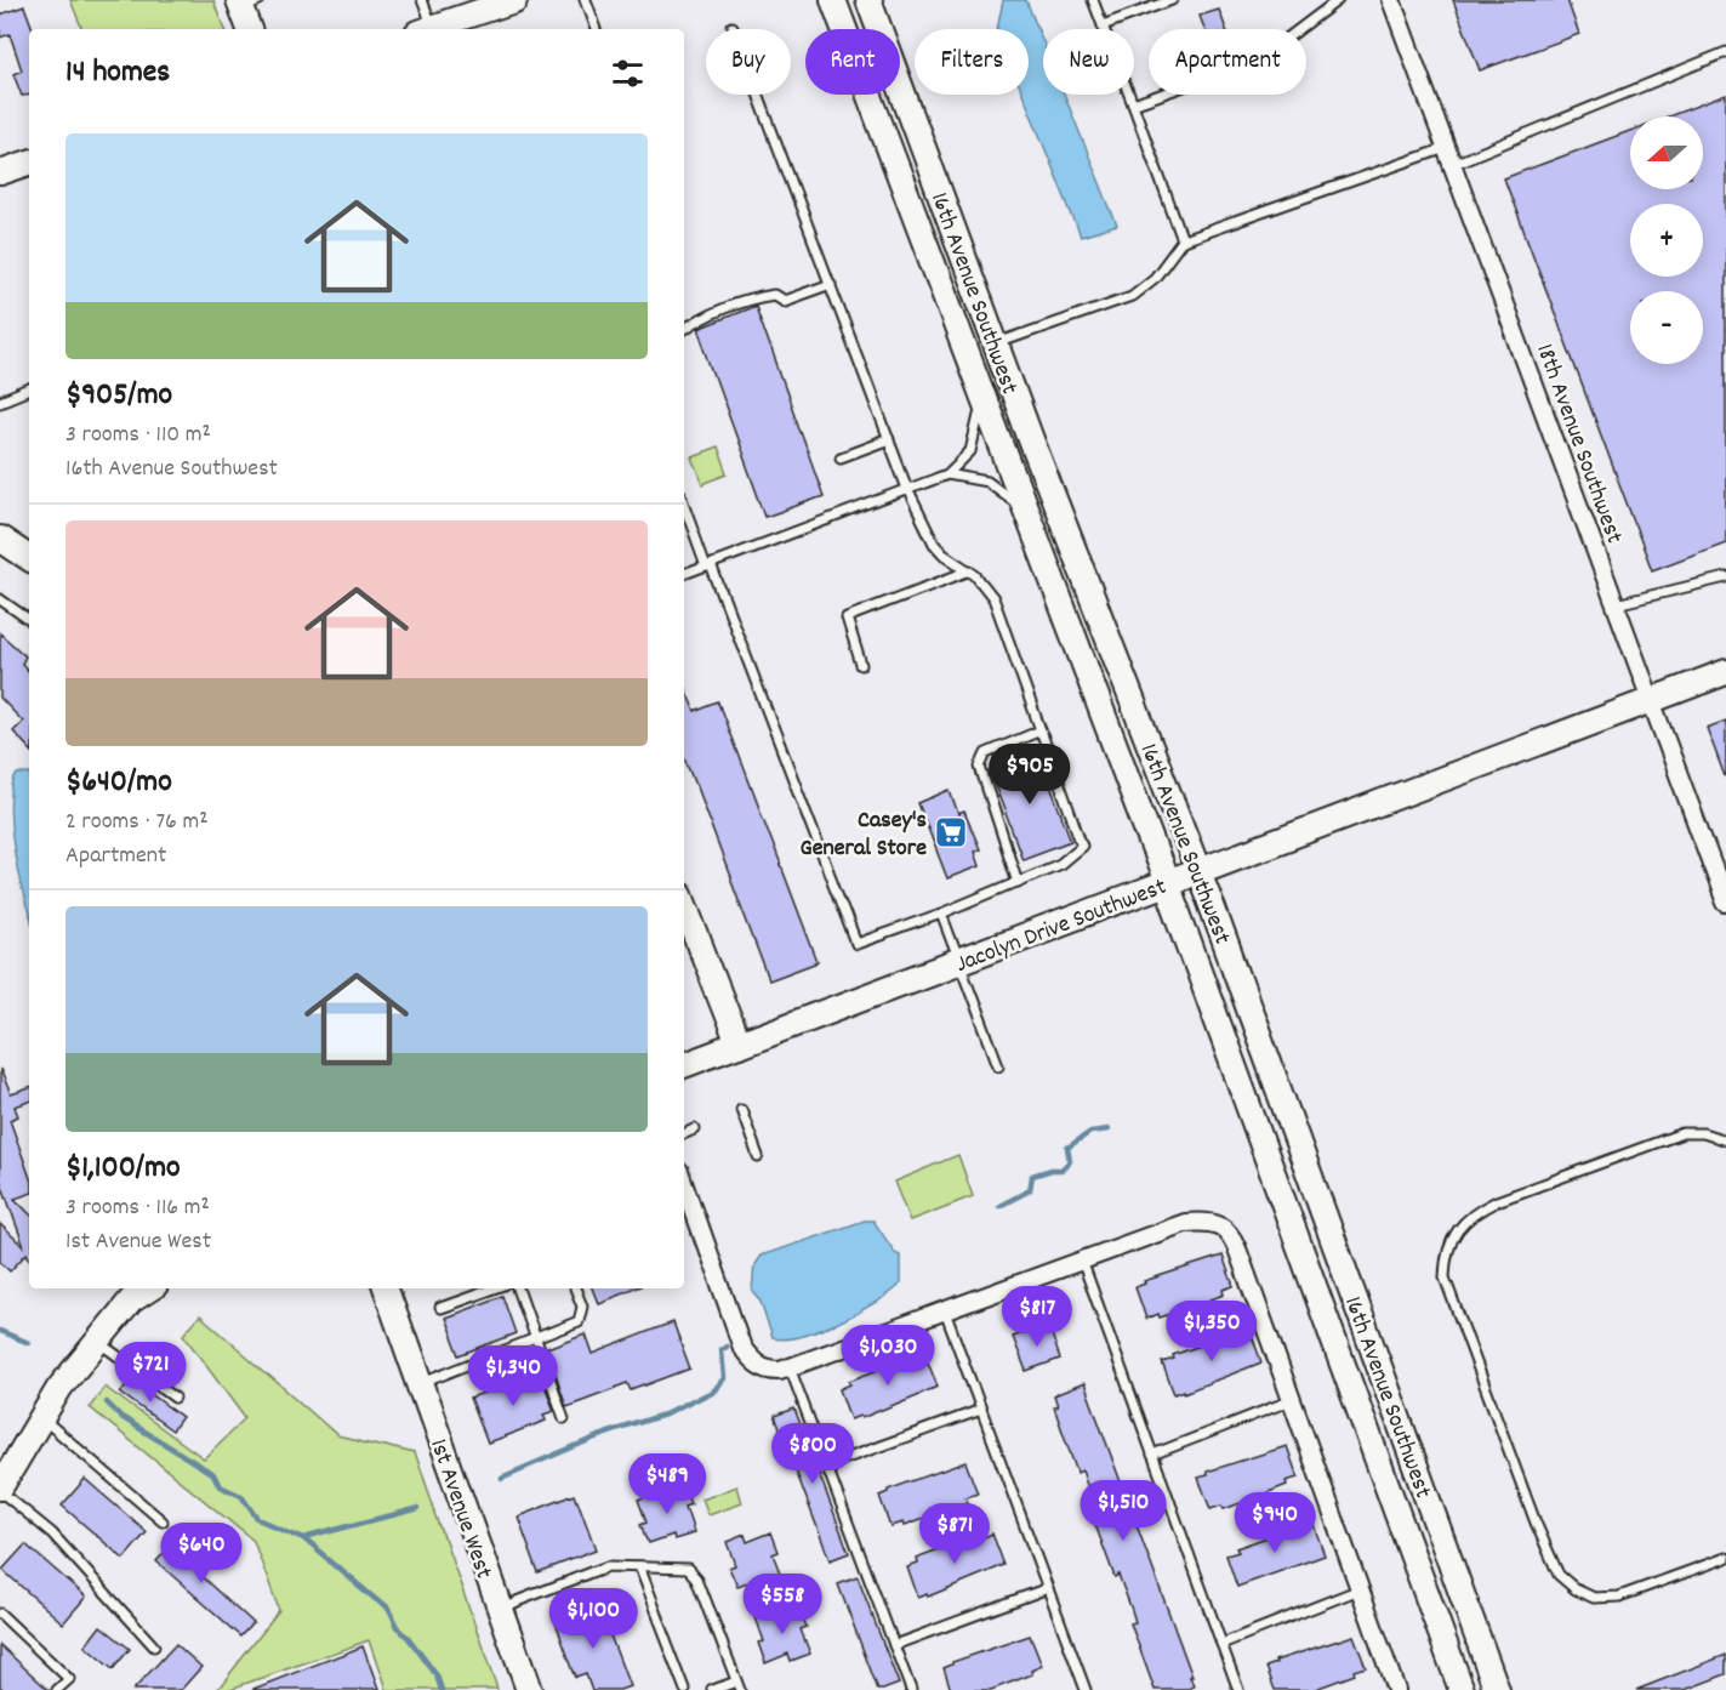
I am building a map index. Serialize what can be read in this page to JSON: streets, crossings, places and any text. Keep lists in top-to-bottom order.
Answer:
{
  "streets": {
    "main road": ["16th Avenue Southwest", "Jacolyn Drive Southwest", "1st Avenue West"],
    "street": ["18th Avenue Southwest"]
  },
  "crossings": [
    ["16th Avenue Southwest", "Jacolyn Drive Southwest"],
    ["18th Avenue Southwest", "Jacolyn Drive Southwest"]
  ],
  "places": {
    "supermarket": ["Casey's General Store"]
  },
  "north": "left",
  "page": {
    "chip": [
      "Buy",
      "Rent",
      "Filters",
      "New",
      "Apartment"
    ],
    "heading": "14 homes",
    "map_buttons": ["+", "−"],
    "list": [
      {
        "name": "$905/mo",
        "note": "3 rooms · 110 m² · 16th Avenue Southwest"
      },
      {
        "name": "$640/mo",
        "note": "2 rooms · 76 m² · Apartment"
      },
      {
        "name": "$1,100/mo",
        "note": "3 rooms · 116 m² · 1st Avenue West"
      }
    ],
    "price": [
      "$905",
      "$817",
      "$1,350",
      "$1,030",
      "$721",
      "$1,340",
      "$800",
      "$489",
      "$1,510",
      "$940",
      "$871",
      "$640",
      "$558",
      "$1,100"
    ]
  }
}
